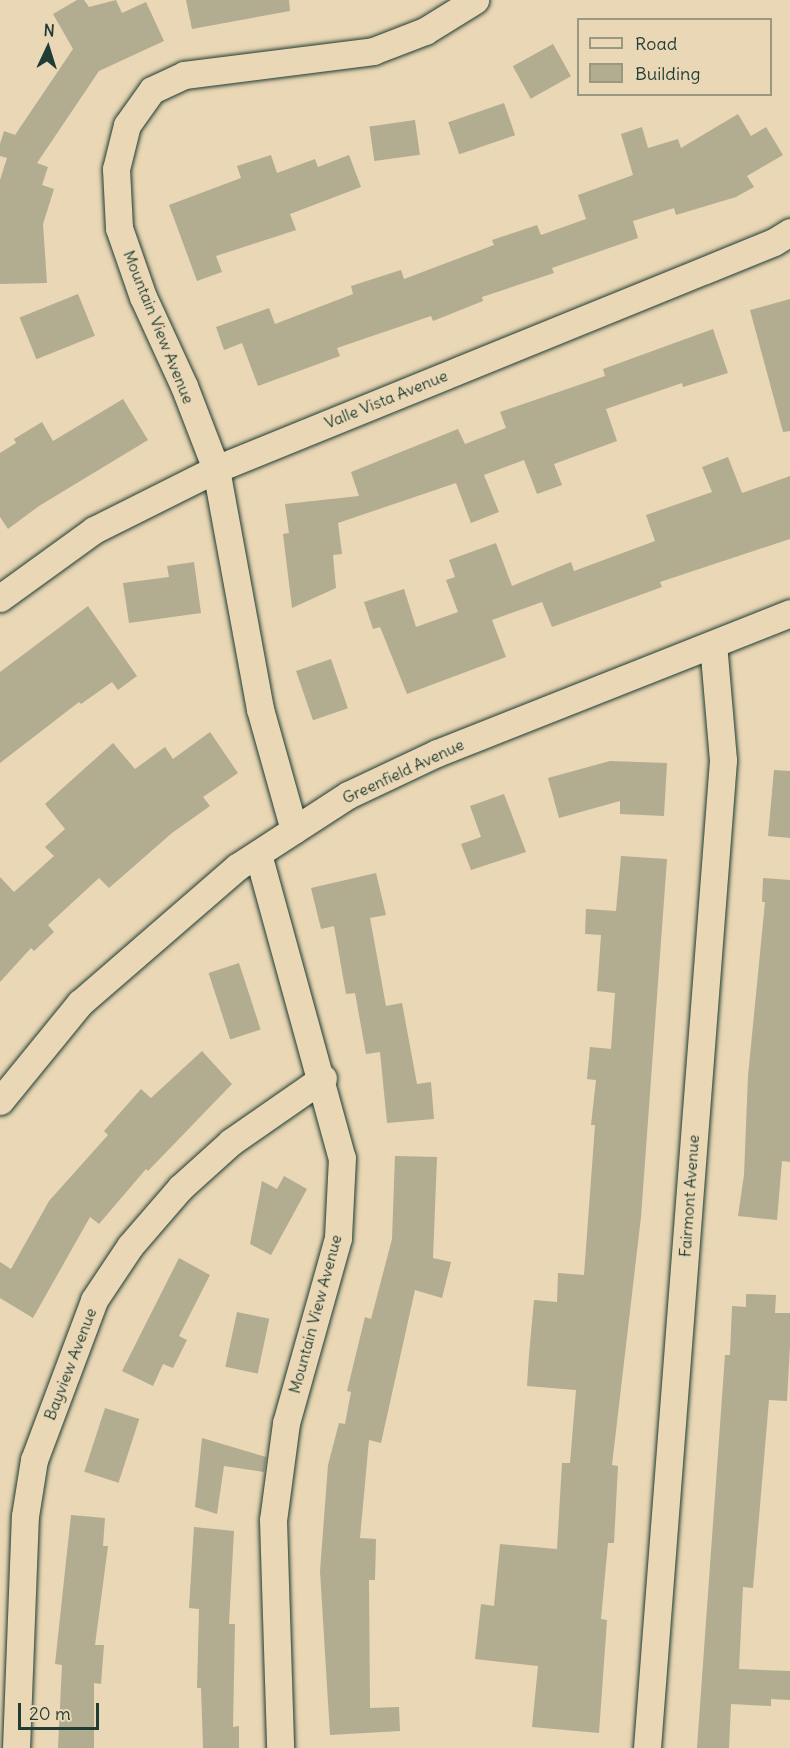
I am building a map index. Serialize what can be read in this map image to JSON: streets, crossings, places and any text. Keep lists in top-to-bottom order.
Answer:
{
  "streets": {
    "street": [
      "Mountain View Avenue",
      "Valle Vista Avenue",
      "Greenfield Avenue",
      "Fairmont Avenue",
      "Bayview Avenue"
    ]
  },
  "crossings": [
    ["Mountain View Avenue", "Valle Vista Avenue"],
    ["Mountain View Avenue", "Greenfield Avenue"],
    ["Mountain View Avenue", "Bayview Avenue"],
    ["Greenfield Avenue", "Fairmont Avenue"]
  ],
  "legend": ["Road", "Building"],
  "scale_bar": "20 m",
  "north": "top"
}
